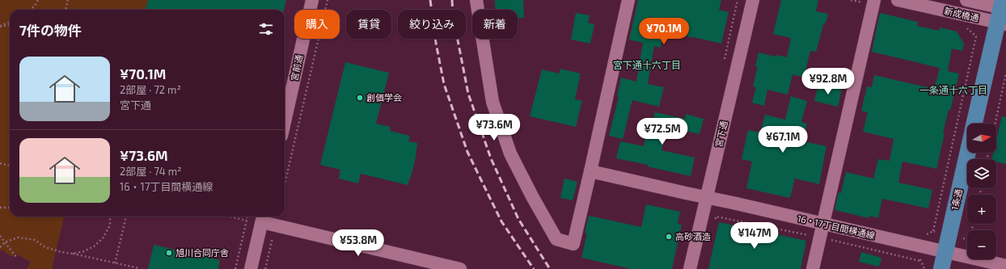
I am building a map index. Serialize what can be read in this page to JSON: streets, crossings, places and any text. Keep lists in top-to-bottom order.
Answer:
{
  "streets": {
    "main road": ["1条通"],
    "street": [
      "新成橋通",
      "宮前通",
      "宮下通",
      "16・17丁目間横通線"
    ]
  },
  "crossings": [
    ["新成橋通", "1条通"],
    ["宮下通", "16・17丁目間横通線"],
    ["1条通", "16・17丁目間横通線"]
  ],
  "districts": ["宮下通十六丁目", "一条通十六丁目"],
  "places": ["創価学会", "高砂酒造", "旭川合同庁舎"],
  "north": "right",
  "page": {
    "chip": [
      "購入",
      "賃貸",
      "絞り込み",
      "新着"
    ],
    "heading": "7件の物件",
    "price": [
      "¥70.1M",
      "¥92.8M",
      "¥73.6M",
      "¥72.5M",
      "¥67.1M",
      "¥147M",
      "¥53.8M"
    ],
    "list": [
      {
        "name": "¥70.1M",
        "note": "2部屋 · 72 m² · 宮下通"
      },
      {
        "name": "¥73.6M",
        "note": "2部屋 · 74 m² · 16・17丁目間横通線"
      }
    ],
    "map_buttons": ["+", "−"]
  }
}
